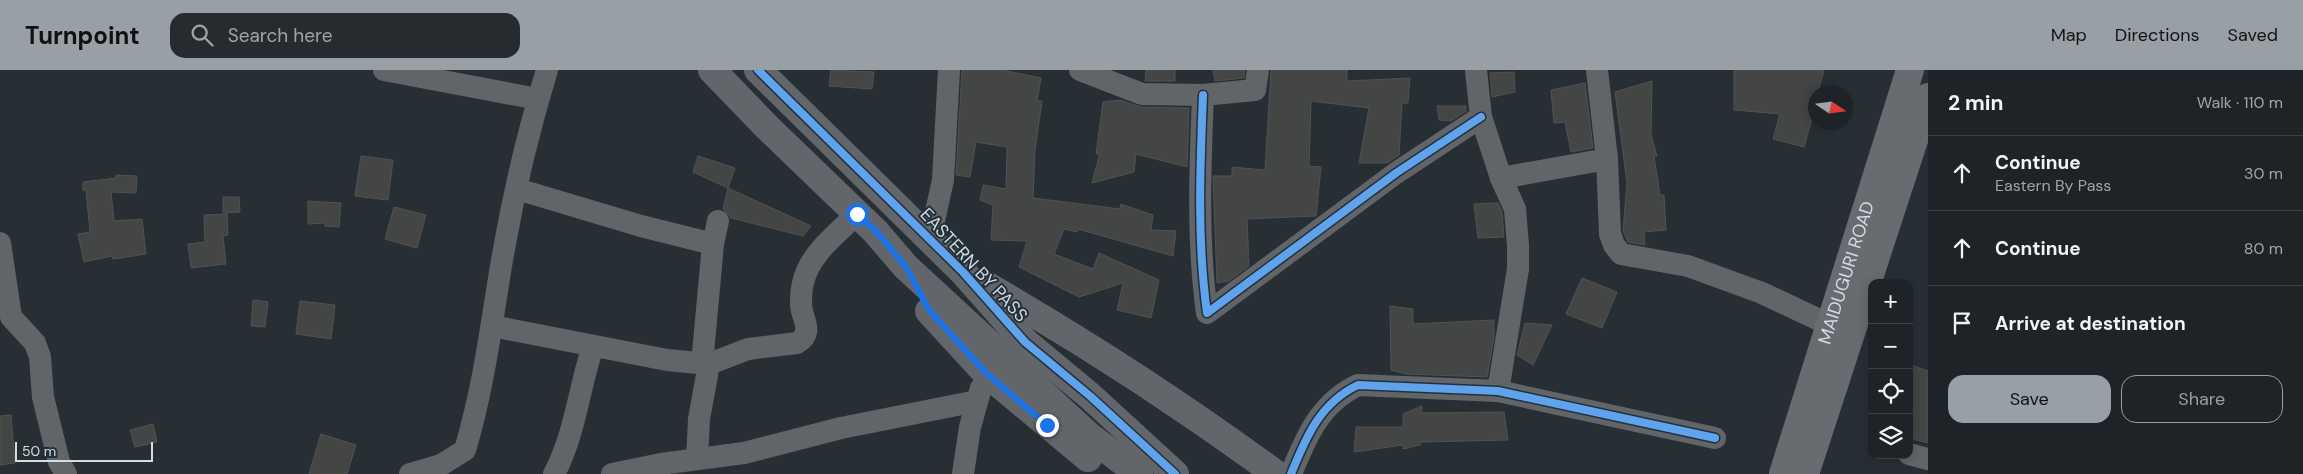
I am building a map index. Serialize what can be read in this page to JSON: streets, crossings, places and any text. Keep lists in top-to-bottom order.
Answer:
{
  "streets": {
    "highway": ["MAIDUGURI ROAD"],
    "main road": ["EASTERN BY PASS"]
  },
  "scale_bar": "50 m",
  "north": "right",
  "page": {
    "header": "Turnpoint",
    "search": "Search here",
    "nav": ["Map", "Directions", "Saved"],
    "heading": ["2 min", "Walk · 110 m"],
    "list": [
      ["Continue", "Eastern By Pass", "30 m"],
      ["Continue", "80 m"],
      "Arrive at destination"
    ],
    "map_buttons": ["+", "−"],
    "buttons": ["Save", "Share"],
    "scale": "50 m"
  }
}
